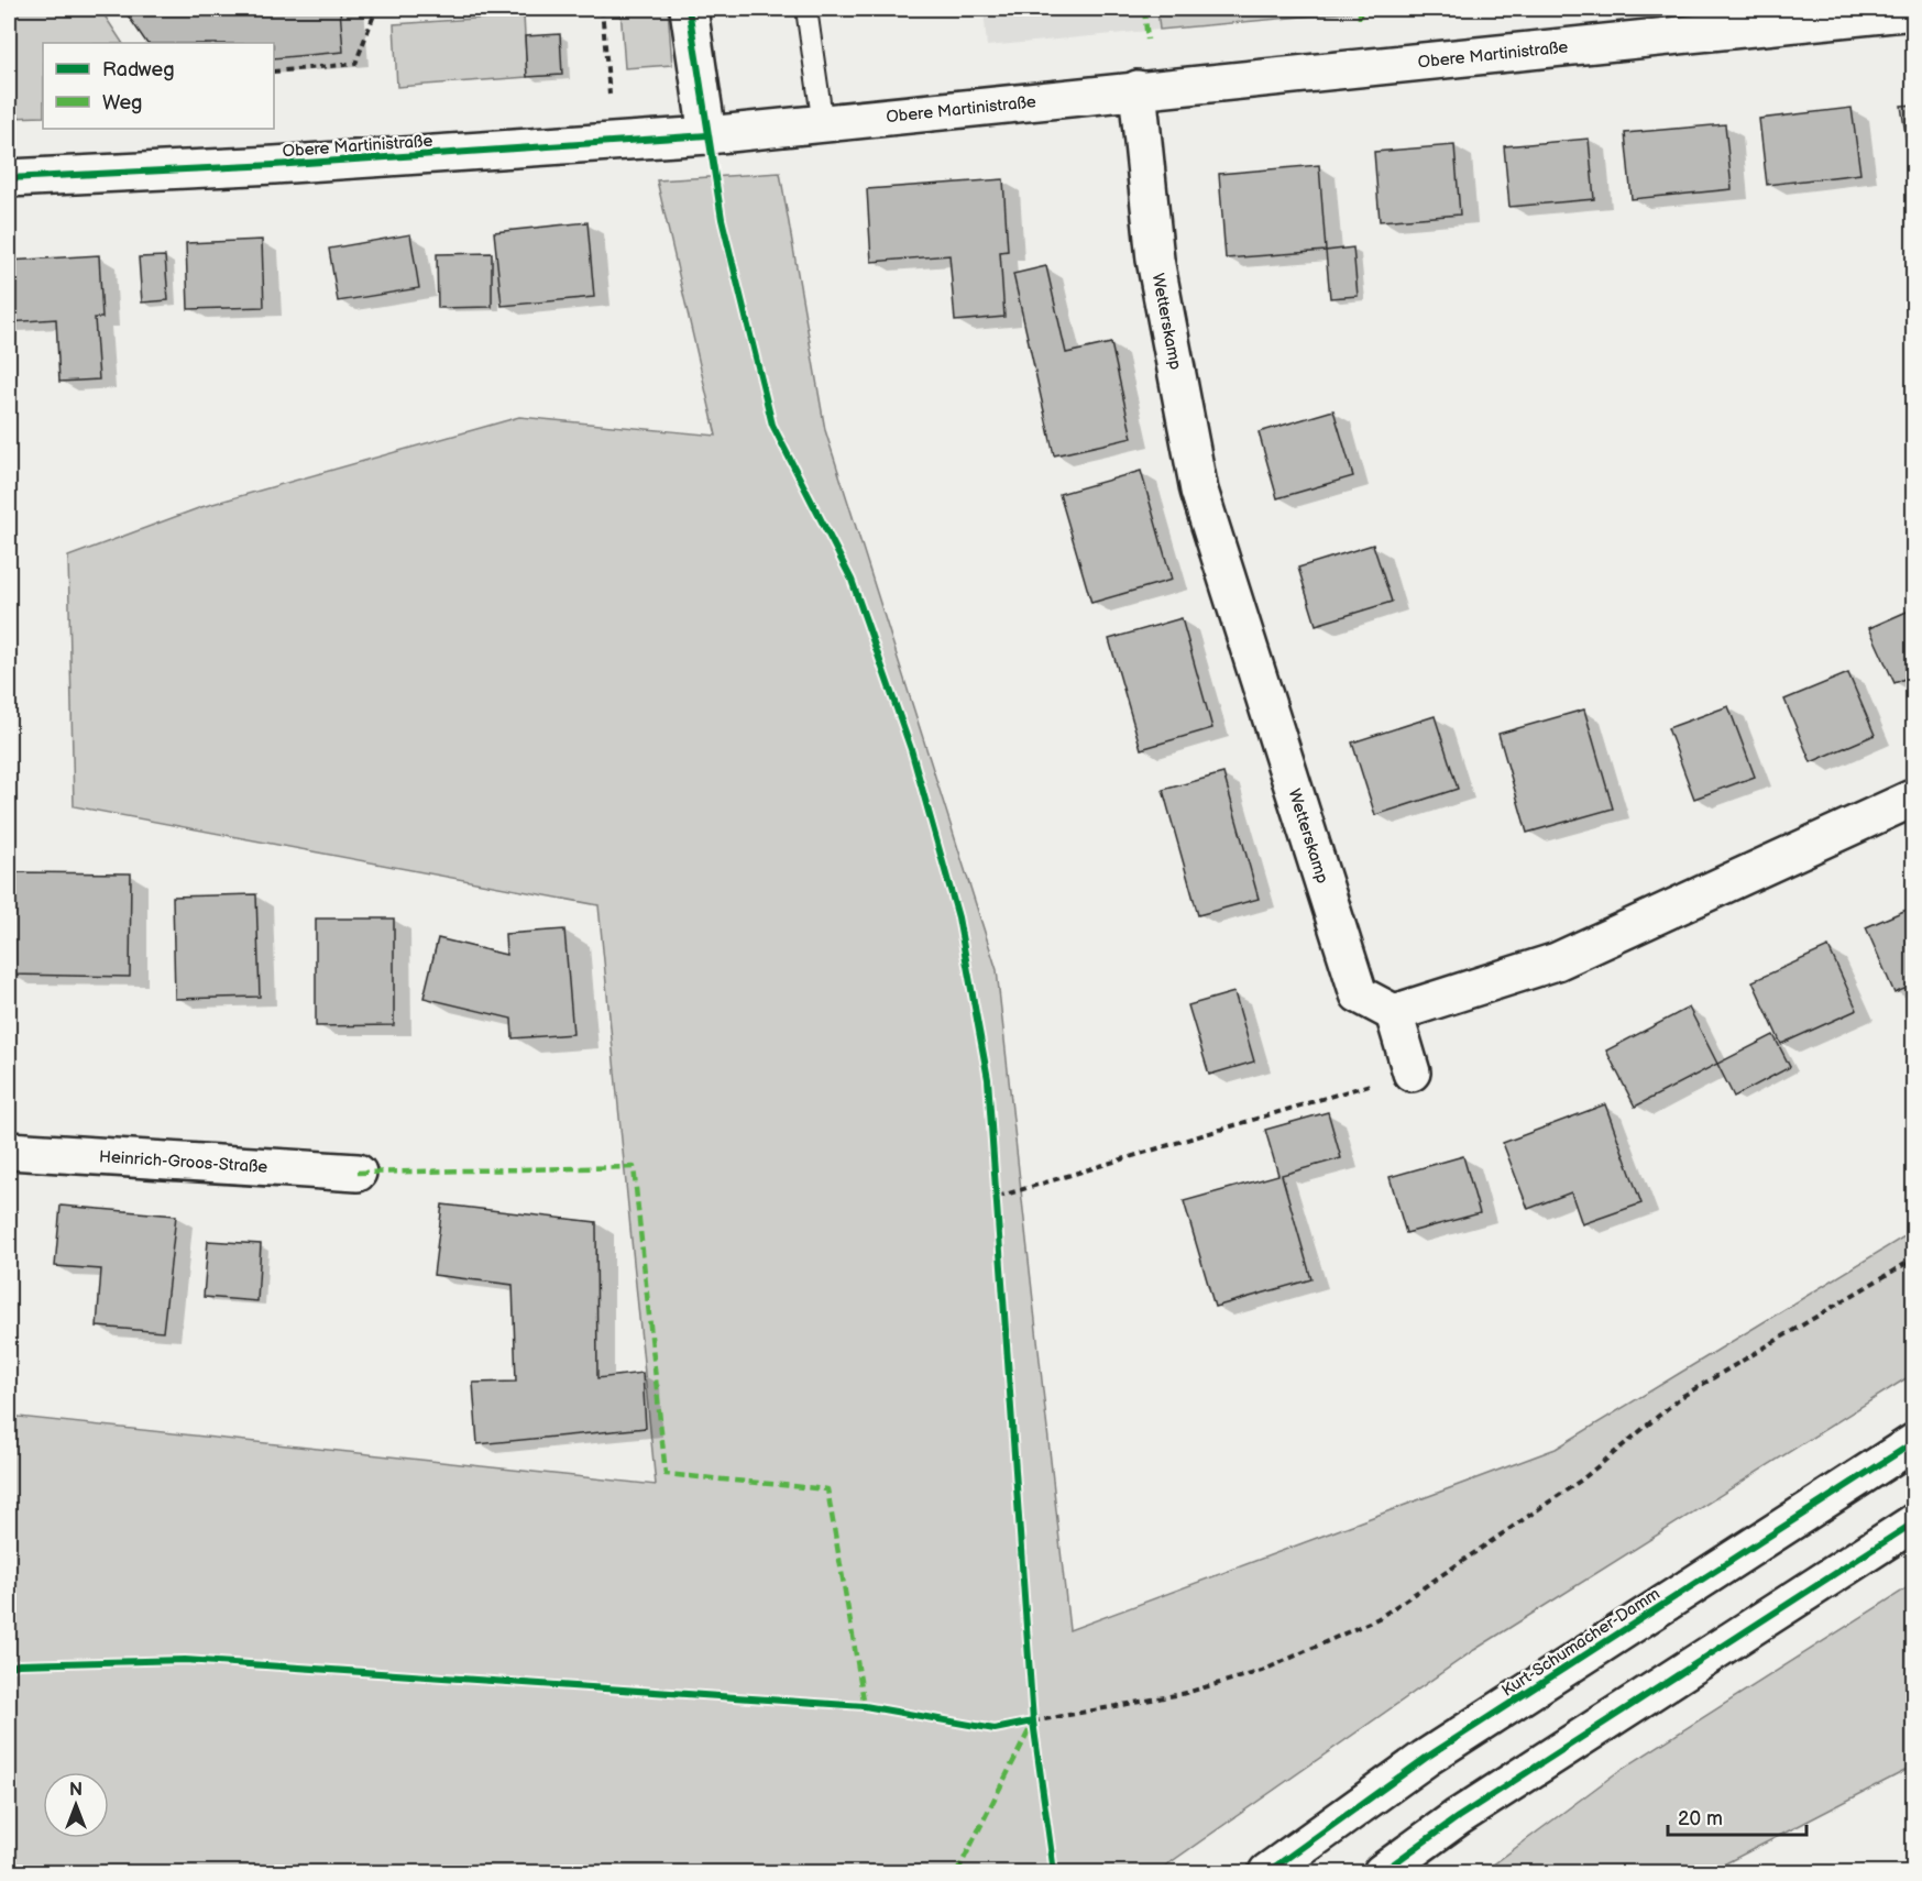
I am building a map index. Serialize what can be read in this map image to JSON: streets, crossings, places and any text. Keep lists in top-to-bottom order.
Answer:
{
  "streets": {
    "street": [
      "Obere Martinistraße",
      "Wetterskamp",
      "Heinrich-Groos-Straße",
      "Kurt-Schumacher-Damm"
    ]
  },
  "crossings": [
    ["Obere Martinistraße", "Wetterskamp"]
  ],
  "legend": ["Radweg", "Weg"],
  "scale_bar": "20 m",
  "north": "top"
}
